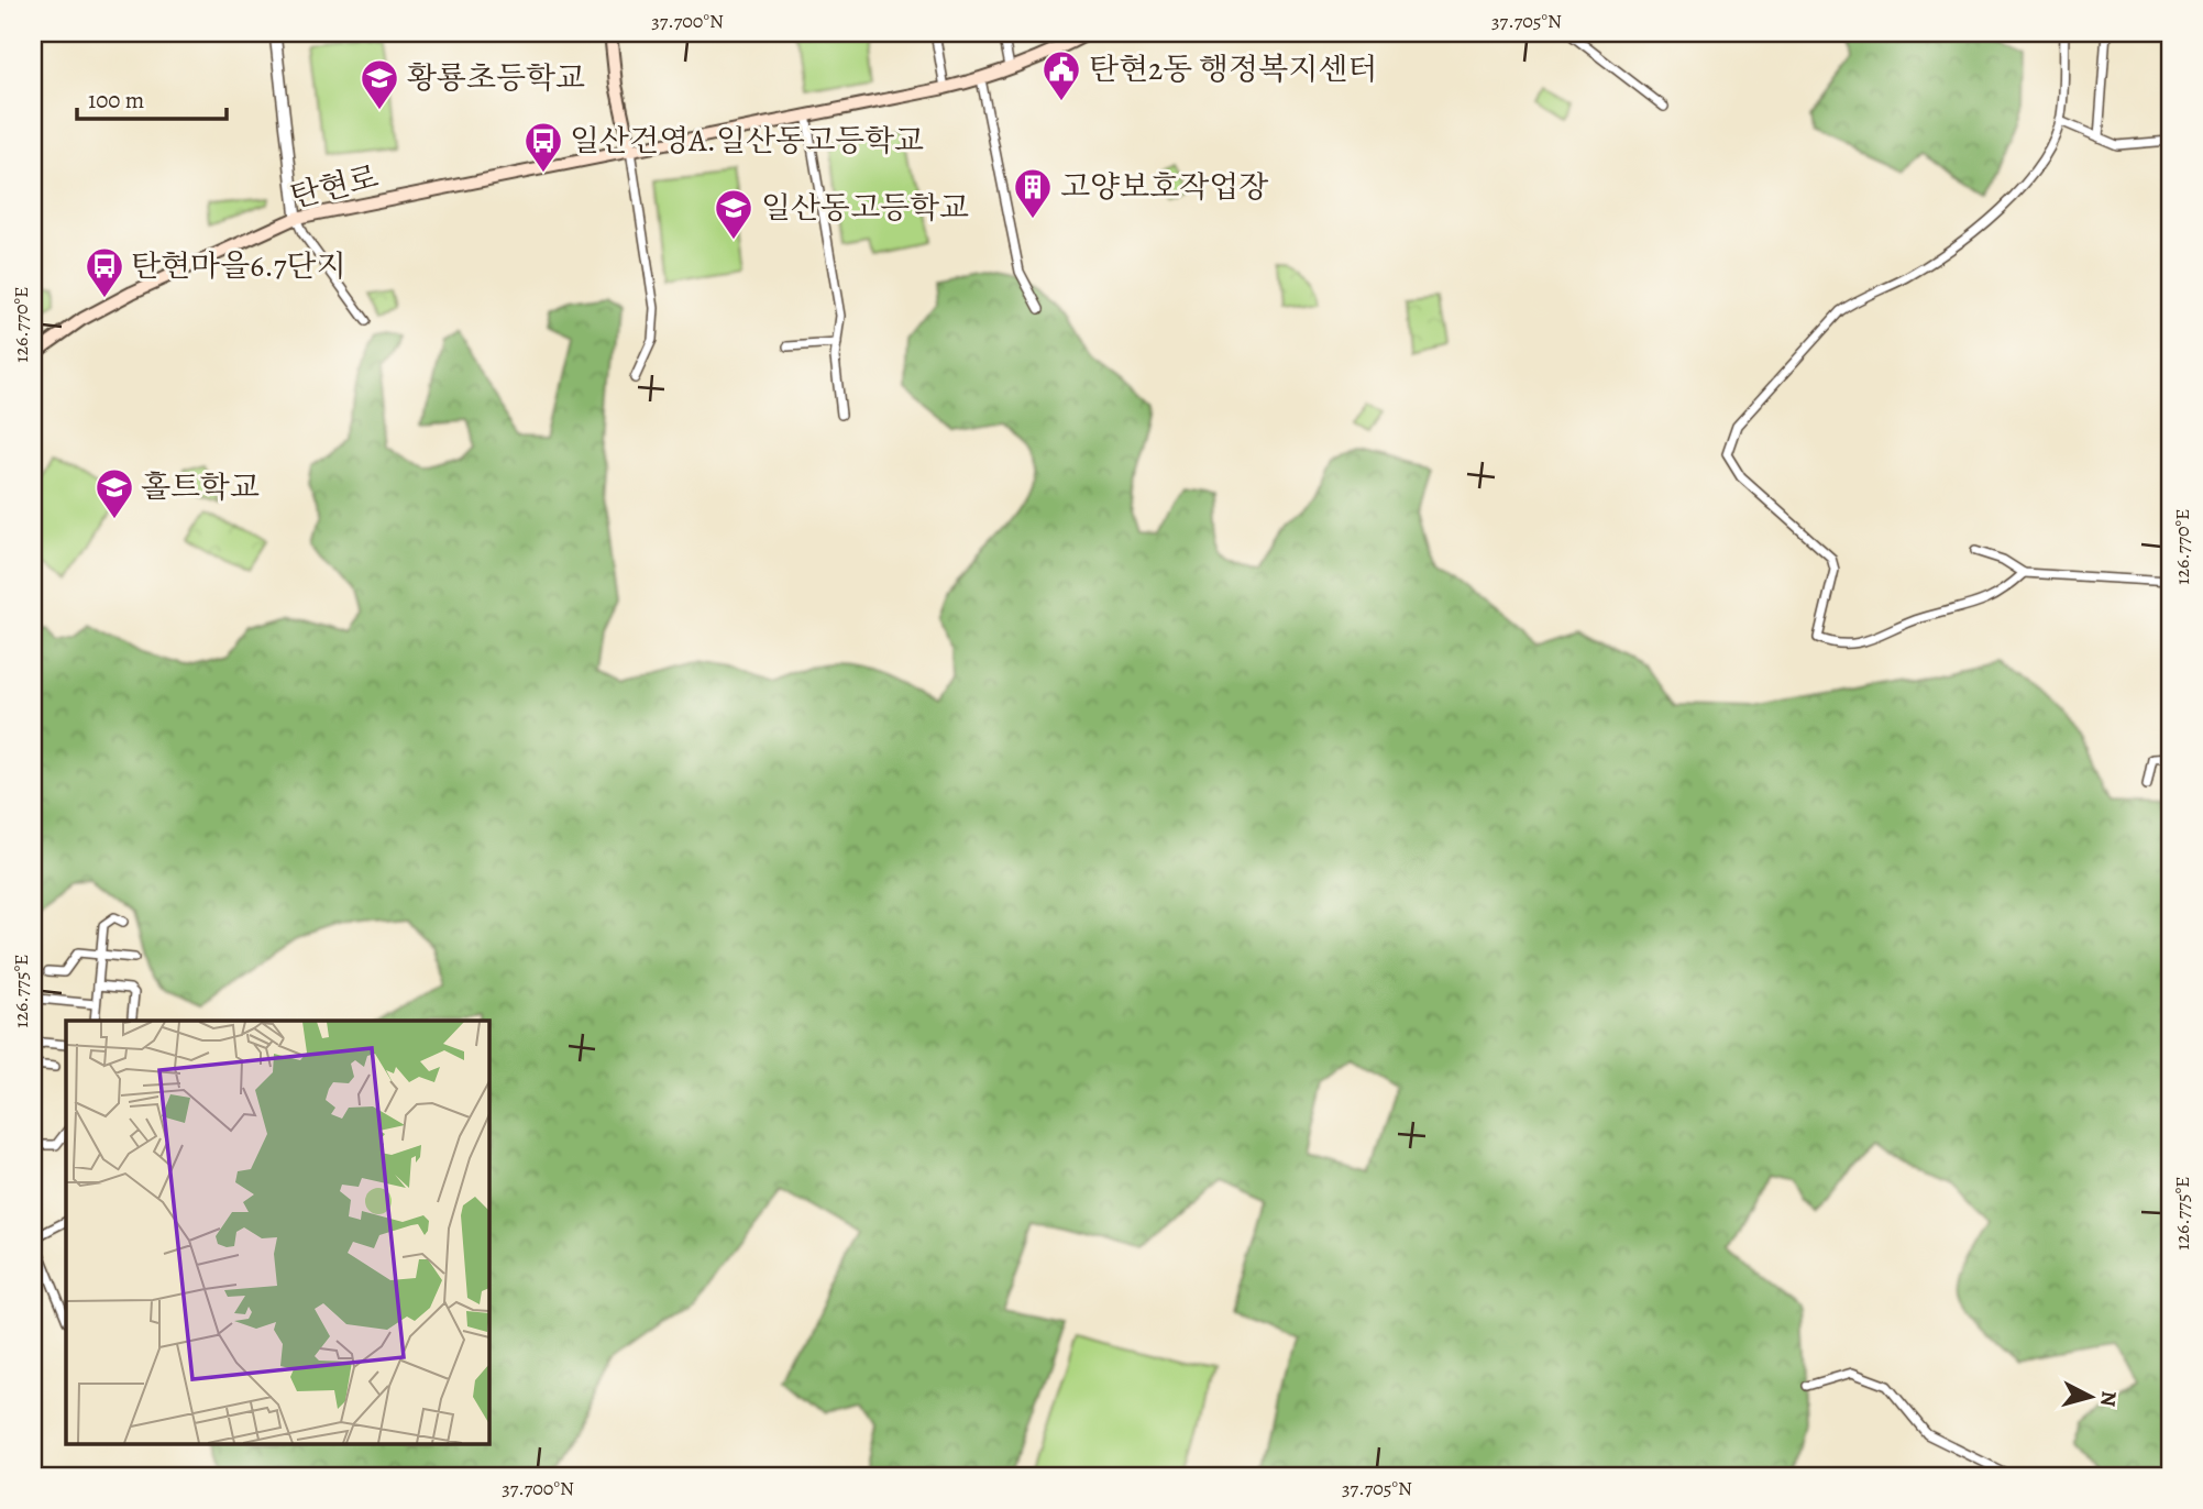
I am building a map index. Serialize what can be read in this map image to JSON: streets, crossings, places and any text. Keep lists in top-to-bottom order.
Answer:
{
  "streets": {
    "main road": ["탄현로"]
  },
  "places": {
    "public building": ["탄현2동 행정복지센터"],
    "school or university": ["황룡초등학교", "일산동고등학교", "홀트학교"],
    "bus stop": ["일산건영A.일산동고등학교", "탄현마을6.7단지"],
    "building": ["고양보호작업장"]
  },
  "scale_bar": "100 m",
  "north": "right",
  "coordinates": [
    "37.700°N",
    "37.705°N",
    "126.770°E",
    "126.775°E"
  ]
}
